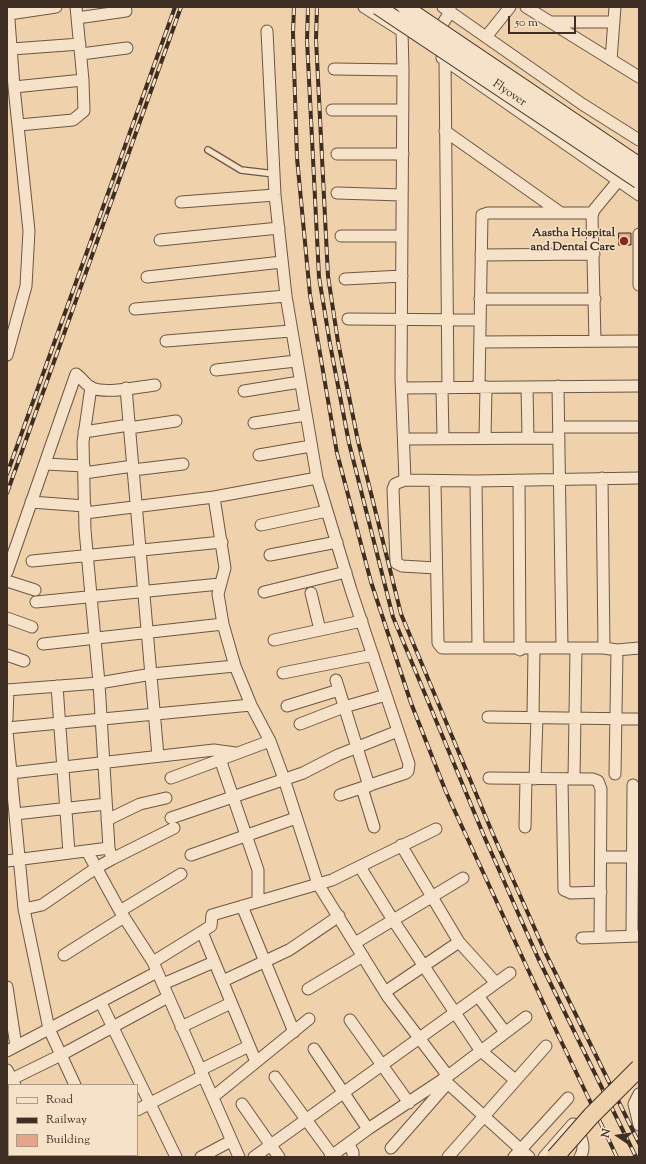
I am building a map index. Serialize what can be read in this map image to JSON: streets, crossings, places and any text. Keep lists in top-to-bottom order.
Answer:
{
  "streets": {
    "main road": ["Flyover"]
  },
  "places": ["Aastha Hospital and Dental Care"],
  "legend": ["Road", "Railway", "Building"],
  "scale_bar": "50 m",
  "north": "left"
}
